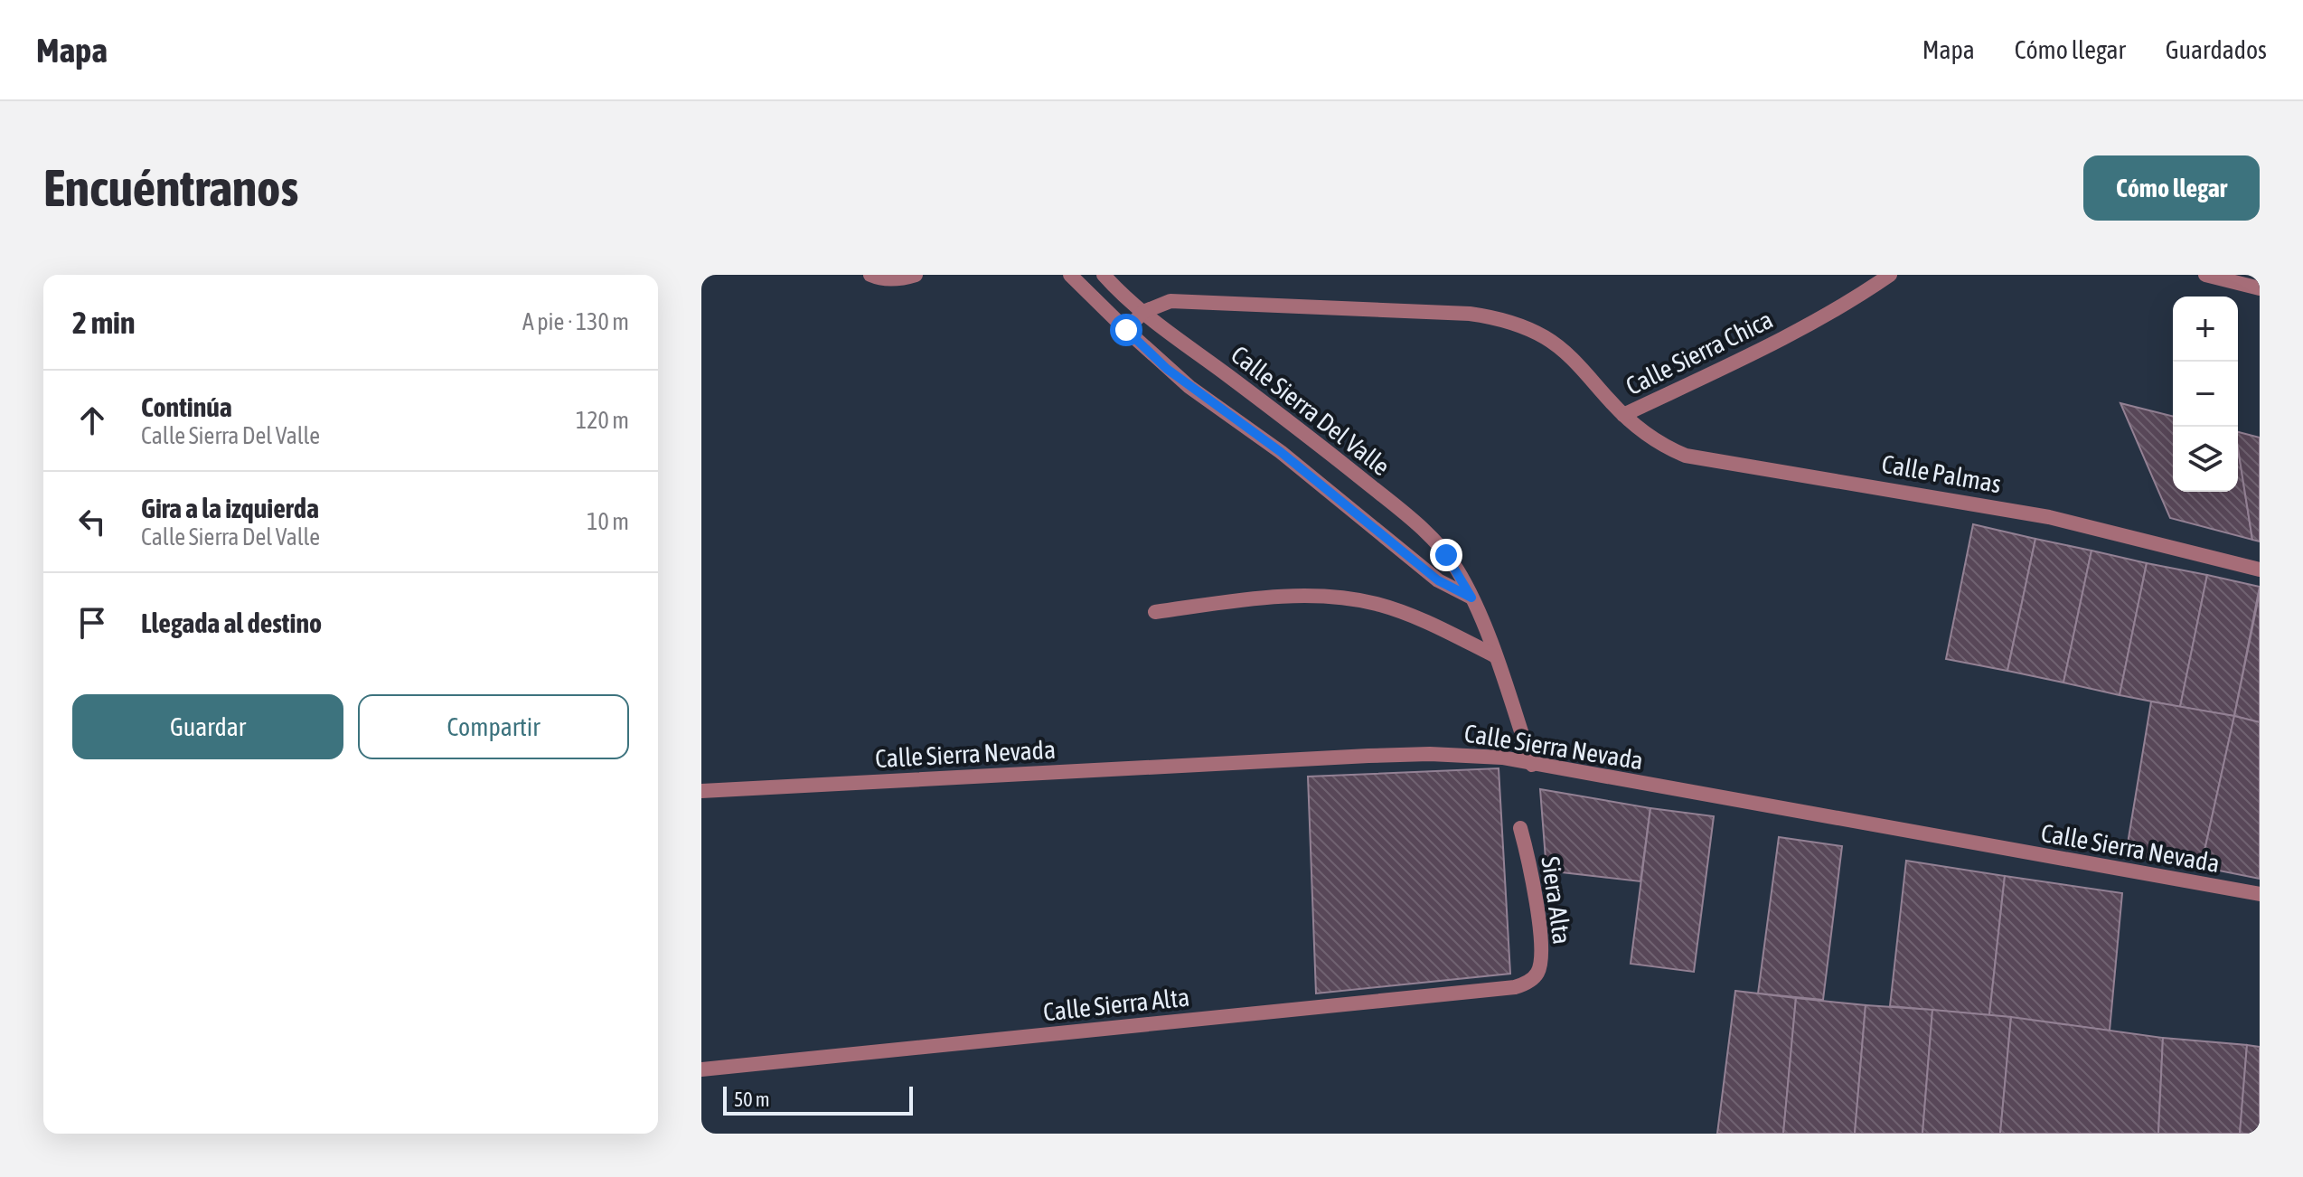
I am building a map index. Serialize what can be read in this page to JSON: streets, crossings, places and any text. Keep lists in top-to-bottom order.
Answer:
{
  "streets": {
    "street": [
      "Calle Sierra Chica",
      "Calle Sierra Del Valle",
      "Calle Palmas",
      "Calle Sierra Nevada",
      "Siera Alta",
      "Calle Sierra Alta"
    ]
  },
  "crossings": [
    ["Calle Sierra Chica", "Calle Sierra Del Valle"],
    ["Calle Sierra Chica", "Calle Palmas"],
    ["Calle Sierra Del Valle", "Calle Sierra Nevada"],
    ["Siera Alta", "Calle Sierra Alta"]
  ],
  "scale_bar": "50 m",
  "page": {
    "header": "Mapa",
    "nav": ["Mapa", "Cómo llegar", "Guardados"],
    "buttons": [
      "Cómo llegar",
      ["Guardar", "Compartir"]
    ],
    "title": "Encuéntranos",
    "heading": ["2 min", "A pie · 130 m"],
    "map_buttons": ["+", "−"],
    "list": [
      ["Continúa", "Calle Sierra Del Valle", "120 m"],
      ["Gira a la izquierda", "Calle Sierra Del Valle", "10 m"],
      "Llegada al destino"
    ],
    "scale": "50 m"
  }
}
